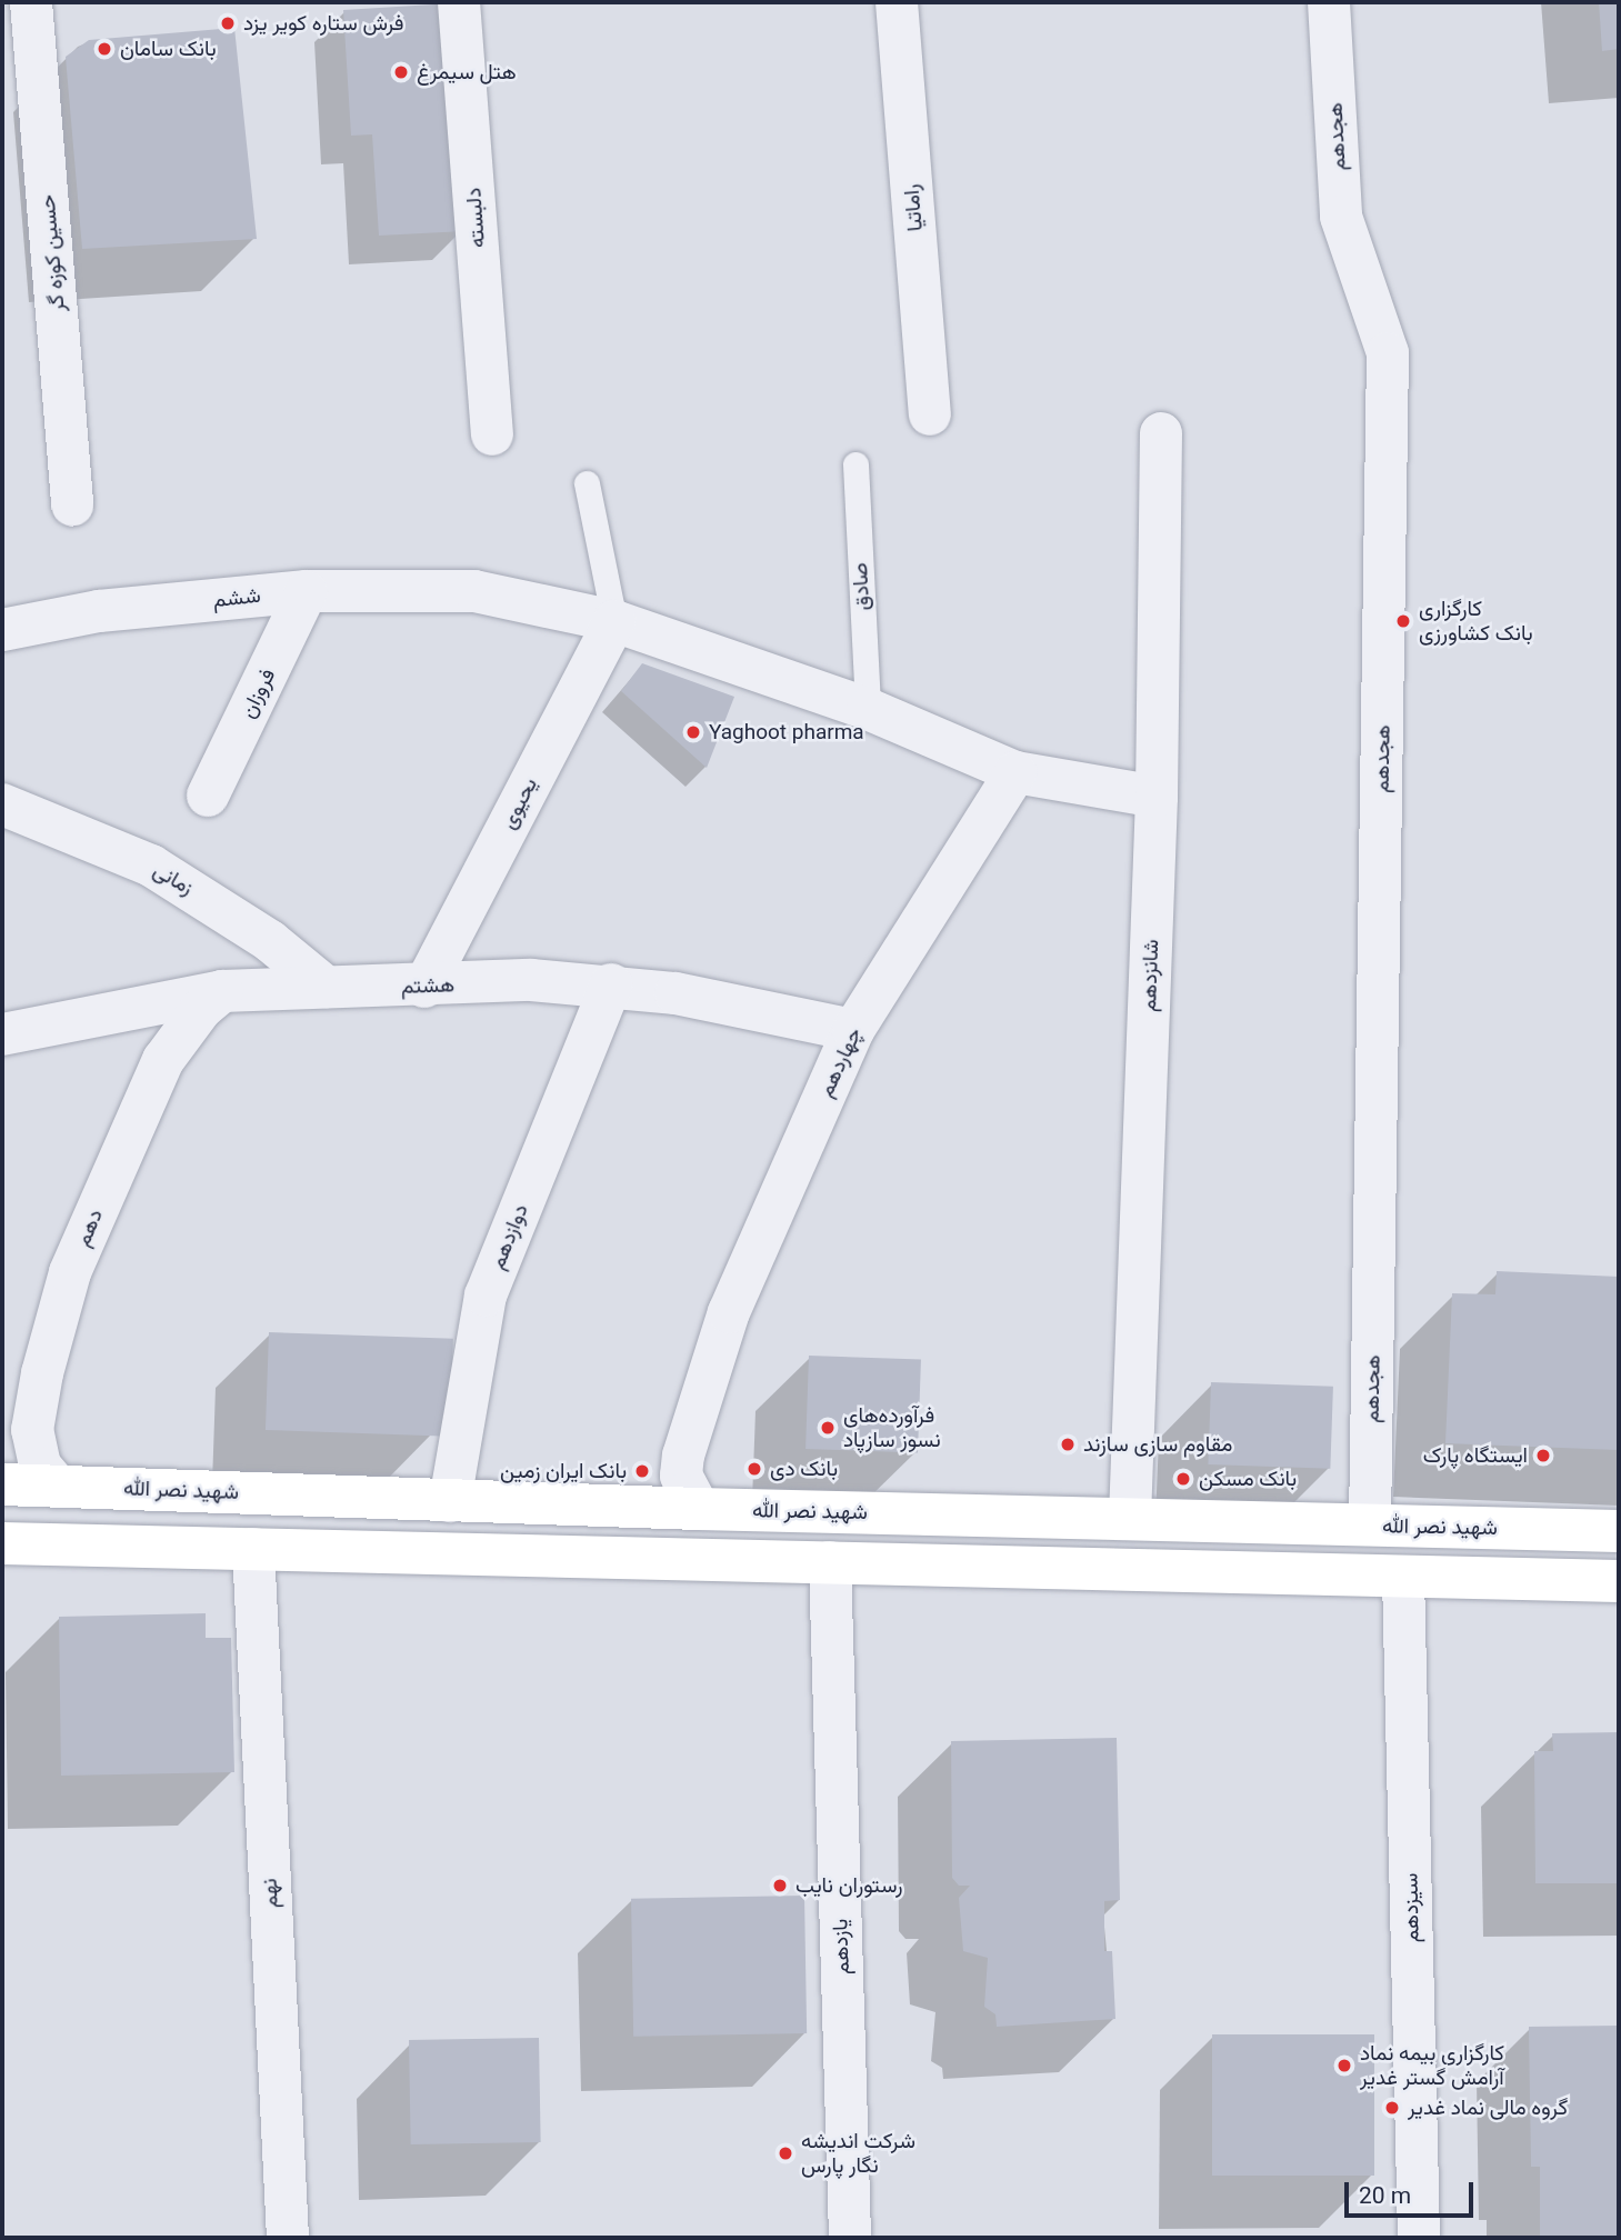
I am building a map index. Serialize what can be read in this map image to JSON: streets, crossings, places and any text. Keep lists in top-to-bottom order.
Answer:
{
  "streets": {
    "main road": ["شهید نصر الله"],
    "street": [
      "هجدهم",
      "راماتیا",
      "دلبسته",
      "حسین کوزه گر",
      "ششم",
      "فروزان",
      "یحیوی",
      "زمانی",
      "شانزدهم",
      "هشتم",
      "چهاردهم",
      "دهم",
      "دوازدهم",
      "نهم",
      "سیزدهم",
      "یازدهم"
    ],
    "lane": ["صادق"]
  },
  "crossings": [
    ["هجدهم", "شهید نصر الله"],
    ["صادق", "ششم"],
    ["ششم", "فروزان"],
    ["ششم", "یحیوی"],
    ["ششم", "چهاردهم"],
    ["یحیوی", "هشتم"],
    ["زمانی", "هشتم"],
    ["شانزدهم", "شهید نصر الله"],
    ["هشتم", "چهاردهم"],
    ["هشتم", "دهم"],
    ["هشتم", "دوازدهم"],
    ["چهاردهم", "شهید نصر الله"],
    ["دهم", "شهید نصر الله"],
    ["دوازدهم", "شهید نصر الله"]
  ],
  "places": [
    "فرش ستاره کویر یزد",
    "بانک سامان",
    "هتل سیمرغ",
    "کارگزاری بانک کشاورزی",
    "Yaghoot pharma",
    "فرآورده‌های نسوز سازپاد",
    "مقاوم سازی سازند",
    "ایستگاه پارک",
    "بانک دی",
    "بانک ایران زمین",
    "بانک مسکن",
    "رستوران نایب",
    "کارگزاری بیمه نماد آرامش گستر غدیر",
    "گروه مالی نماد غدیر",
    "شرکت اندیشه نگار پارس"
  ],
  "scale_bar": "20 m"
}
